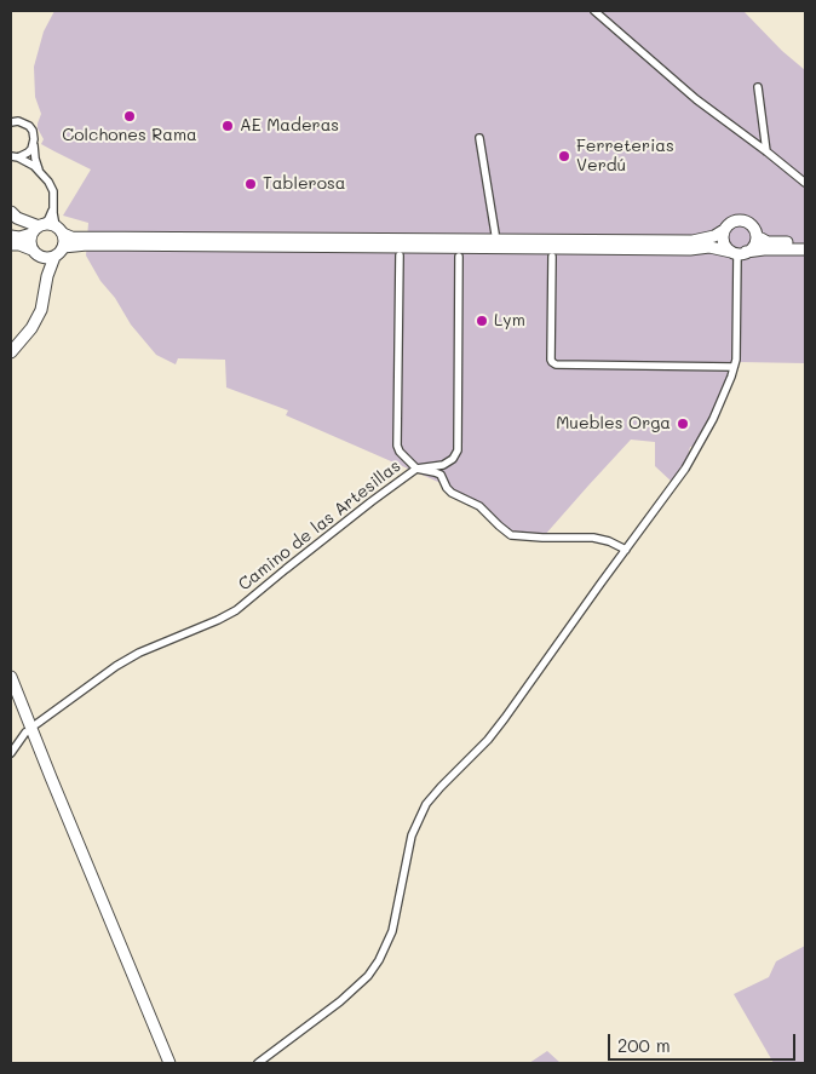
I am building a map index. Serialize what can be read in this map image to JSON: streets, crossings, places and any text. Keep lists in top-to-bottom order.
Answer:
{
  "streets": {
    "street": ["Camino de las Artesillas"]
  },
  "places": [
    "Colchones Rama",
    "AE Maderas",
    "Ferreterias Verdú",
    "Tablerosa",
    "Lym",
    "Muebles Orga"
  ],
  "scale_bar": "200 m"
}
